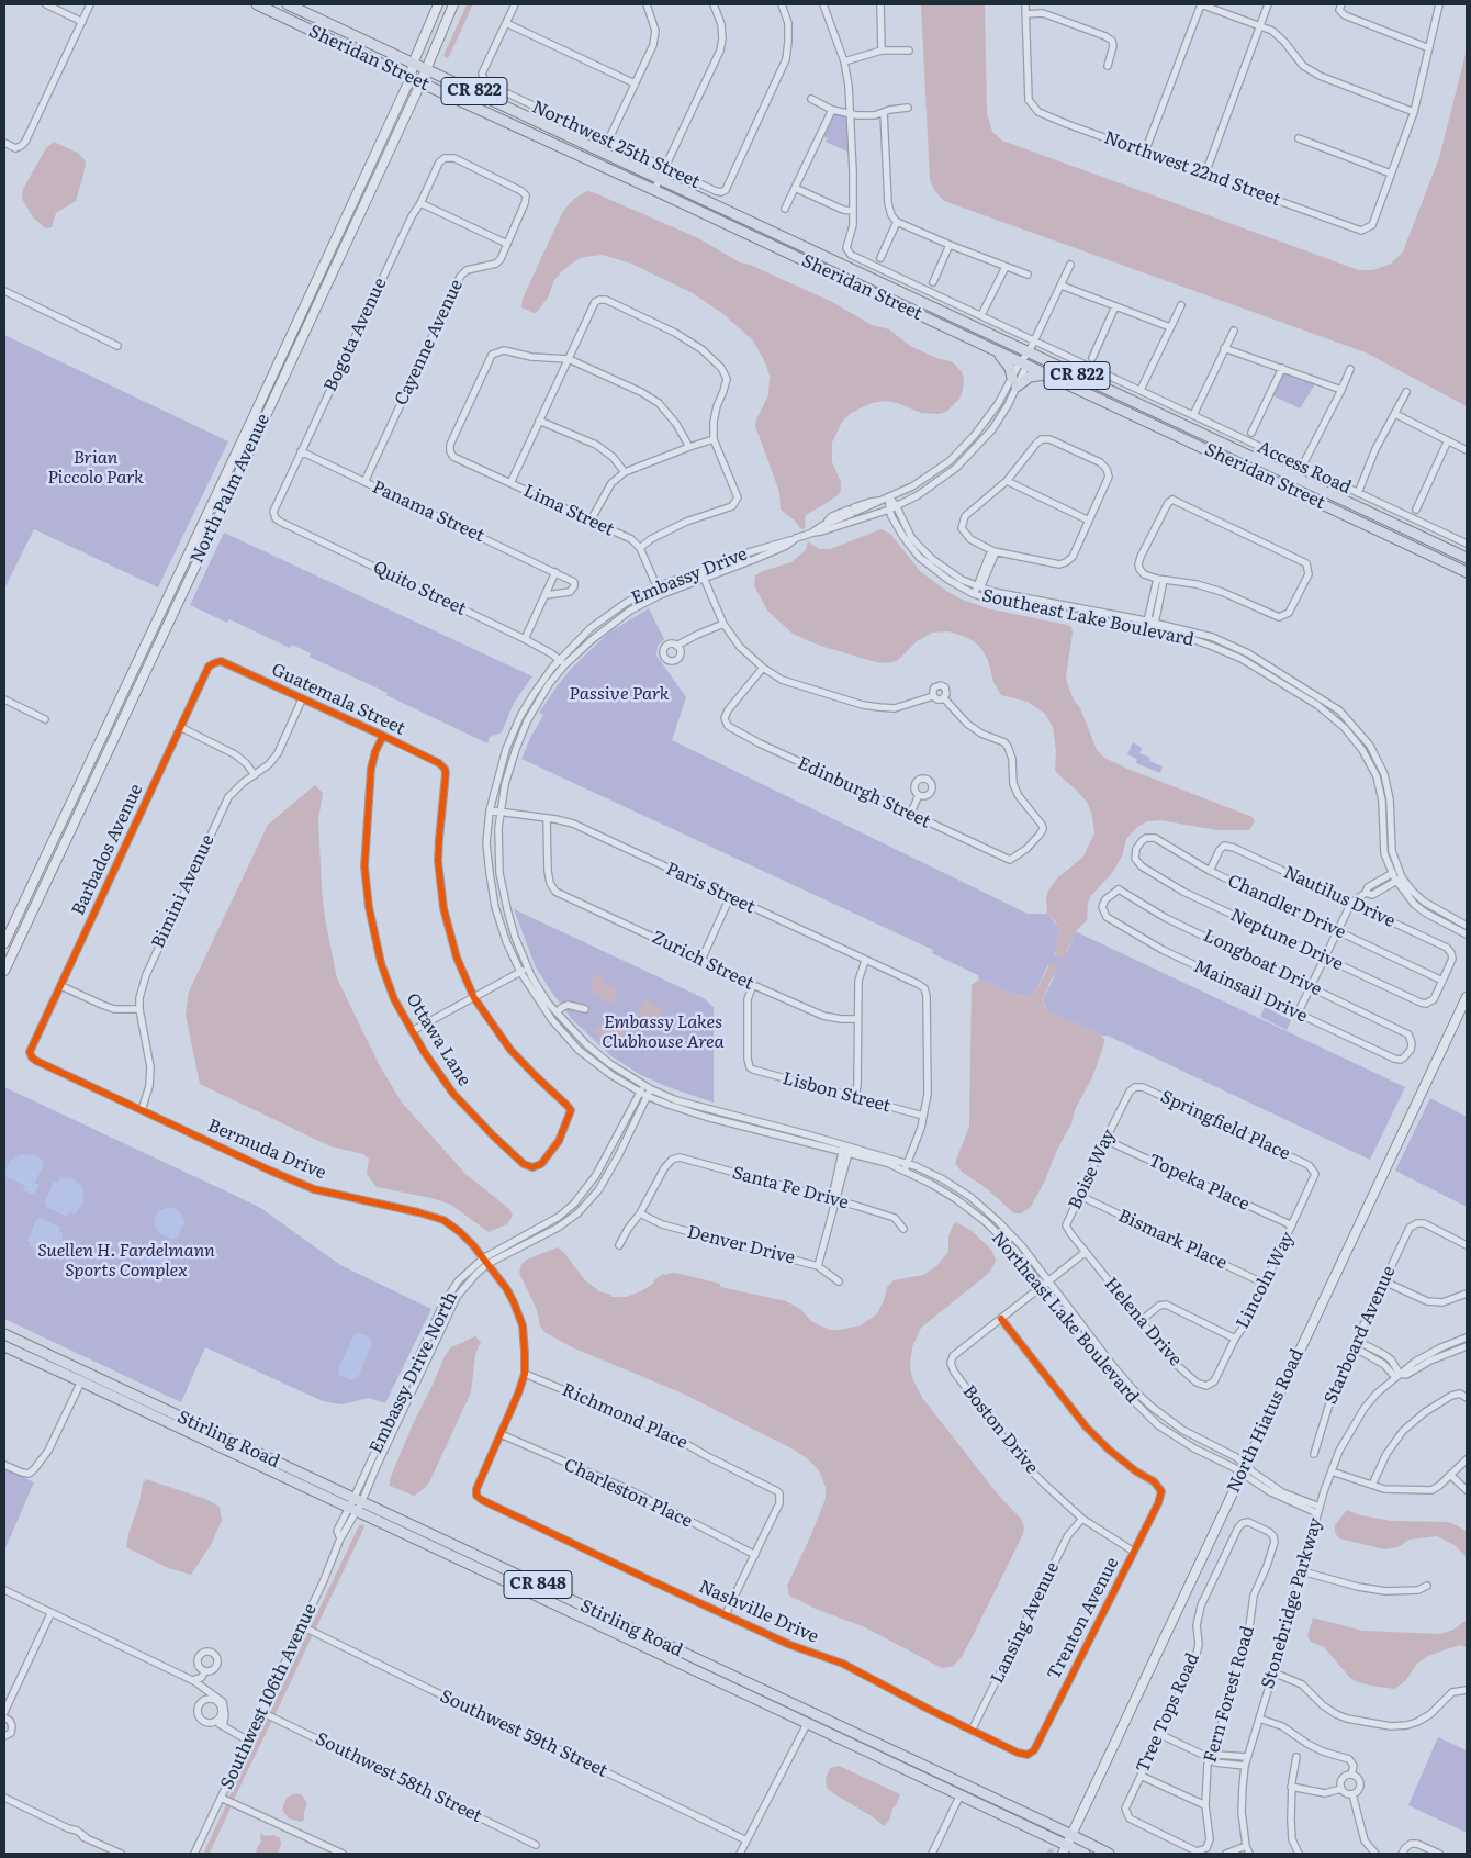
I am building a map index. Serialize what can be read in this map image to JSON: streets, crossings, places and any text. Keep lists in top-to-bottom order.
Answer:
{
  "streets": {
    "main road": [
      "Sheridan Street",
      "CR 822",
      "North Palm Avenue",
      "North Hiatus Road",
      "Stirling Road",
      "CR 848"
    ],
    "street": [
      "Northwest 25th Street",
      "Northwest 22nd Street",
      "Bogota Avenue",
      "Cayenne Avenue",
      "Access Road",
      "Lima Street",
      "Panama Street",
      "Embassy Drive",
      "Quito Street",
      "Southeast Lake Boulevard",
      "Guatemala Street",
      "Edinburgh Street",
      "Barbados Avenue",
      "Paris Street",
      "Bimini Avenue",
      "Nautilus Drive",
      "Chandler Drive",
      "Neptune Drive",
      "Zurich Street",
      "Longboat Drive",
      "Mainsail Drive",
      "Ottawa Lane",
      "Lisbon Street",
      "Springfield Place",
      "Bermuda Drive",
      "Boise Way",
      "Topeka Place",
      "Santa Fe Drive",
      "Bismark Place",
      "Denver Drive",
      "Lincoln Way",
      "Northeast Lake Boulevard",
      "Helena Drive",
      "Starboard Avenue",
      "Embassy Drive North",
      "Richmond Place",
      "Boston Drive",
      "Charleston Place",
      "Stonebridge Parkway",
      "Nashville Drive",
      "Trenton Avenue",
      "Lansing Avenue",
      "Fern Forest Road",
      "Southwest 106th Avenue",
      "Tree Tops Road",
      "Southwest 59th Street",
      "Southwest 58th Street"
    ]
  },
  "crossings": [
    ["Sheridan Street", "North Palm Avenue"],
    ["Sheridan Street", "Embassy Drive"],
    ["Bogota Avenue", "Cayenne Avenue"],
    ["Bogota Avenue", "Panama Street"],
    ["Bogota Avenue", "Quito Street"],
    ["Cayenne Avenue", "Panama Street"],
    ["Access Road", "Embassy Drive"],
    ["Embassy Drive", "Quito Street"],
    ["Embassy Drive", "Southeast Lake Boulevard"],
    ["Embassy Drive", "Paris Street"],
    ["Embassy Drive", "Northeast Lake Boulevard"],
    ["Embassy Drive", "Embassy Drive North"],
    ["Guatemala Street", "Barbados Avenue"],
    ["Guatemala Street", "Bimini Avenue"],
    ["Guatemala Street", "Ottawa Lane"],
    ["Barbados Avenue", "Bermuda Drive"],
    ["Paris Street", "Zurich Street"],
    ["Paris Street", "Lisbon Street"],
    ["Bimini Avenue", "Bermuda Drive"],
    ["Nautilus Drive", "Chandler Drive"],
    ["Nautilus Drive", "Neptune Drive"],
    ["Chandler Drive", "Neptune Drive"],
    ["Zurich Street", "Lisbon Street"],
    ["Longboat Drive", "Mainsail Drive"],
    ["Springfield Place", "Boise Way"],
    ["Springfield Place", "Lincoln Way"],
    ["Bermuda Drive", "Embassy Drive North"],
    ["Bermuda Drive", "Richmond Place"],
    ["Boise Way", "Topeka Place"],
    ["Boise Way", "Bismark Place"],
    ["Boise Way", "Helena Drive"],
    ["Topeka Place", "Lincoln Way"],
    ["Santa Fe Drive", "Denver Drive"],
    ["Bismark Place", "Lincoln Way"],
    ["Lincoln Way", "Helena Drive"],
    ["Northeast Lake Boulevard", "Embassy Drive North"],
    ["Northeast Lake Boulevard", "North Hiatus Road"],
    ["Northeast Lake Boulevard", "Stonebridge Parkway"],
    ["Embassy Drive North", "Stirling Road"],
    ["Embassy Drive North", "Southwest 106th Avenue"],
    ["Richmond Place", "Charleston Place"],
    ["North Hiatus Road", "Stirling Road"],
    ["Boston Drive", "Trenton Avenue"],
    ["Boston Drive", "Lansing Avenue"],
    ["Stirling Road", "Southwest 106th Avenue"],
    ["Charleston Place", "Nashville Drive"],
    ["Nashville Drive", "Trenton Avenue"],
    ["Nashville Drive", "Lansing Avenue"],
    ["Fern Forest Road", "Tree Tops Road"],
    ["Southwest 106th Avenue", "Southwest 59th Street"],
    ["Southwest 106th Avenue", "Southwest 58th Street"]
  ],
  "parks": [
    "Brian Piccolo Park",
    "Passive Park",
    "Embassy Lakes Clubhouse Area",
    "Suellen H. Fardelmann Sports Complex"
  ]
}
